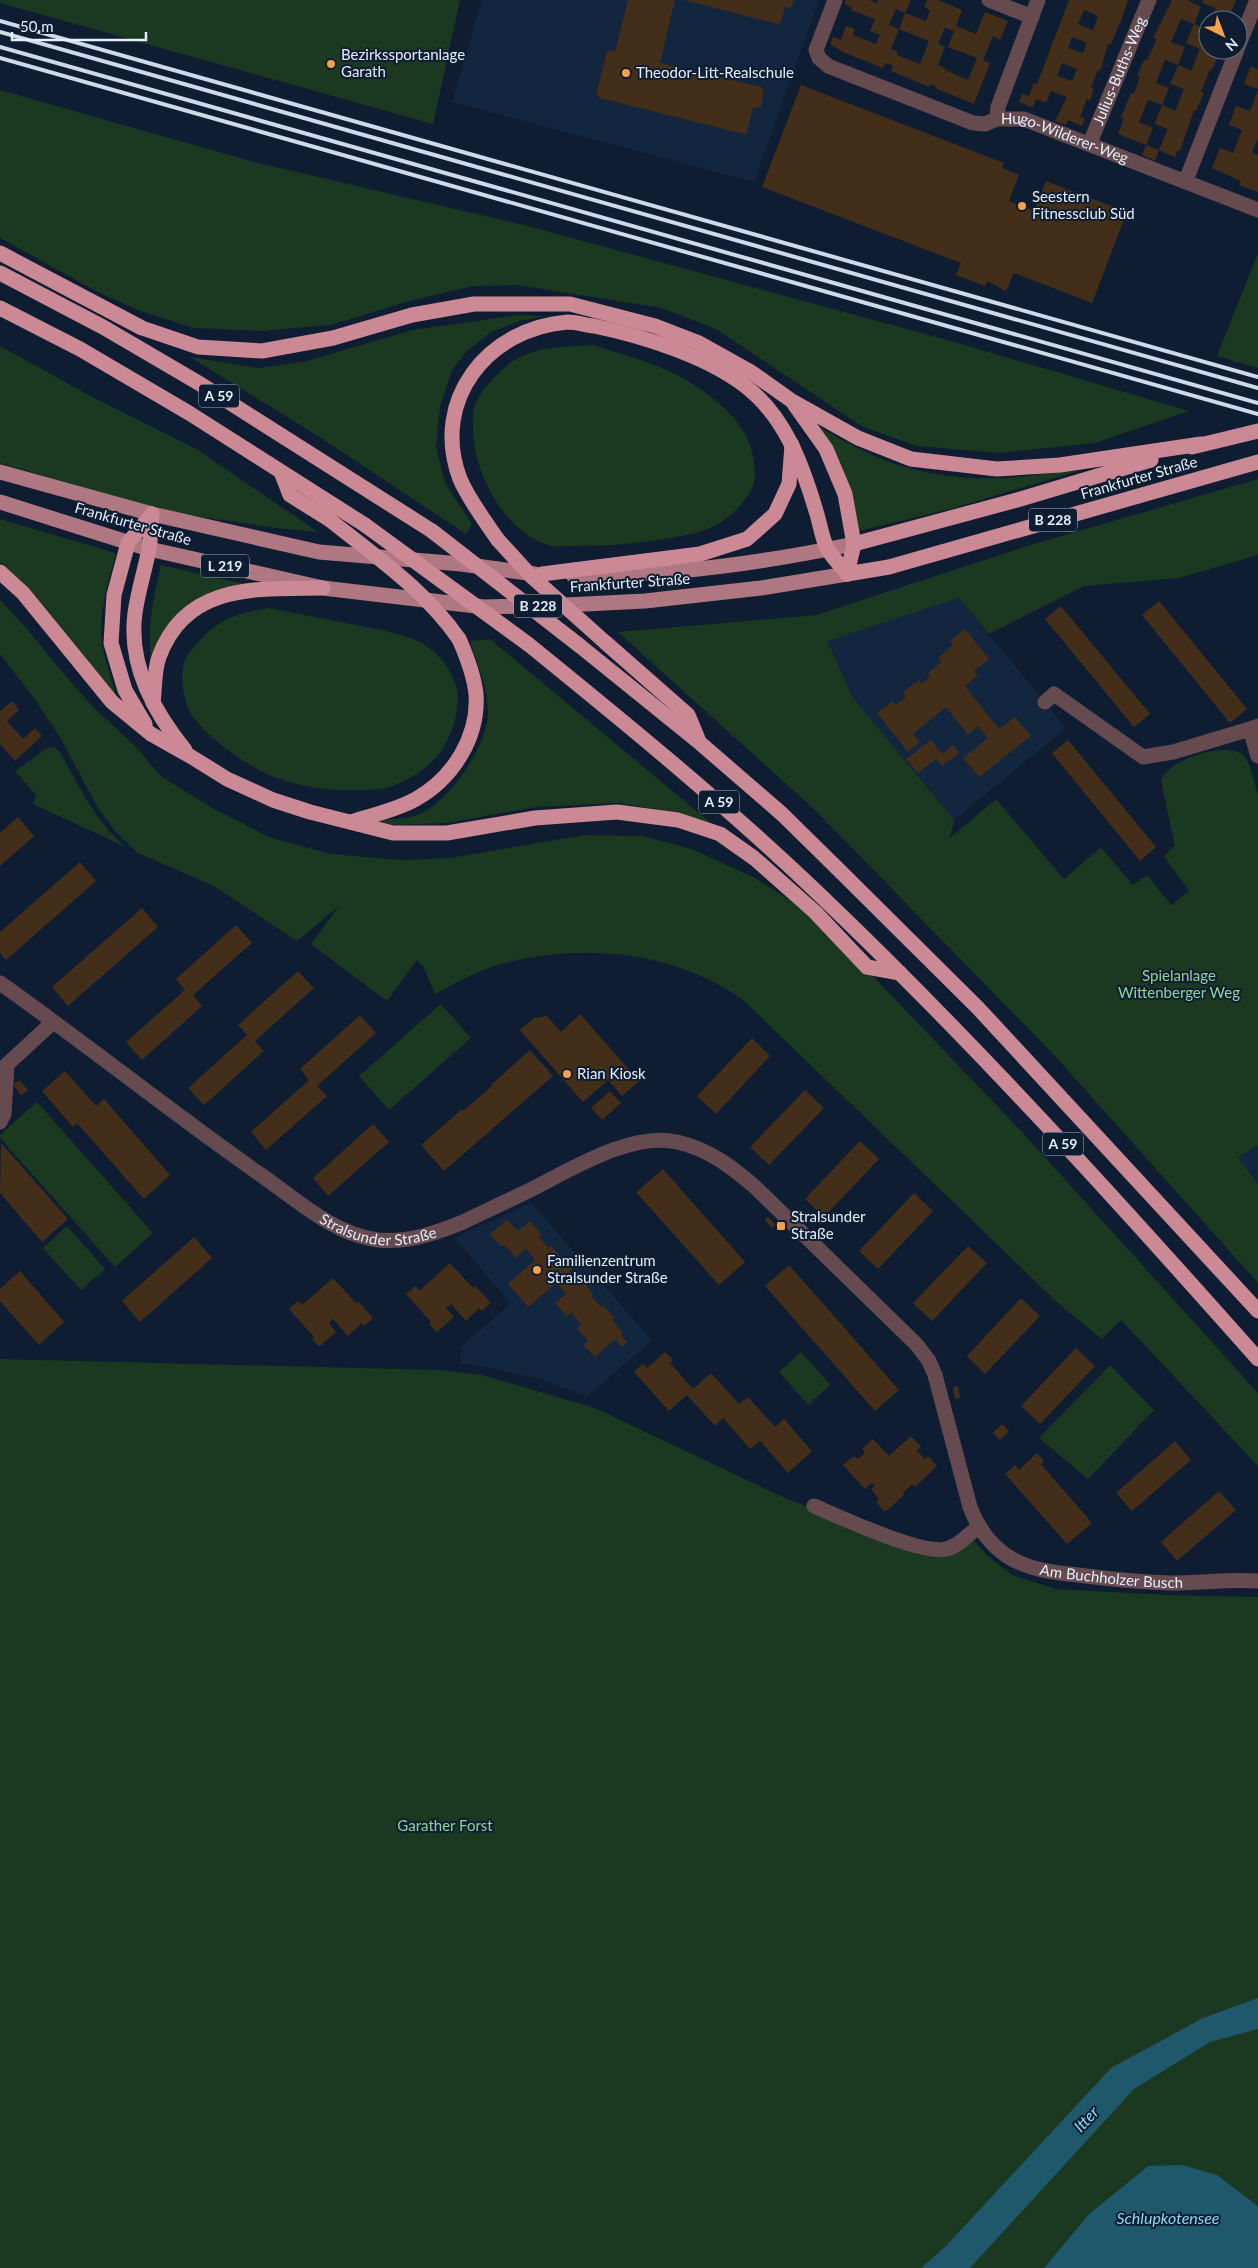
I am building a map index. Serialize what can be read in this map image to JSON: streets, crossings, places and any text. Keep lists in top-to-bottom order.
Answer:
{
  "streets": {
    "highway": ["A 59", "Frankfurter Straße", "B 228"],
    "main road": ["L 219"],
    "street": [
      "Julius-Buths-Weg",
      "Hugo-Wilderer-Weg",
      "Stralsunder Straße",
      "Am Buchholzer Busch"
    ]
  },
  "crossings": [
    ["Julius-Buths-Weg", "Hugo-Wilderer-Weg"],
    ["Stralsunder Straße", "Am Buchholzer Busch"]
  ],
  "water": ["Itter", "Schlupkotensee"],
  "parks": ["Spielanlage Wittenberger Weg", "Garather Forst"],
  "places": {
    "other": [
      "Bezirkssportanlage Garath",
      "Theodor-Litt-Realschule",
      "Seestern Fitnessclub Süd",
      "Rian Kiosk",
      "Familienzentrum Stralsunder Straße"
    ],
    "transit": ["Stralsunder Straße"]
  },
  "scale_bar": "50 m",
  "north": "bottom right"
}
